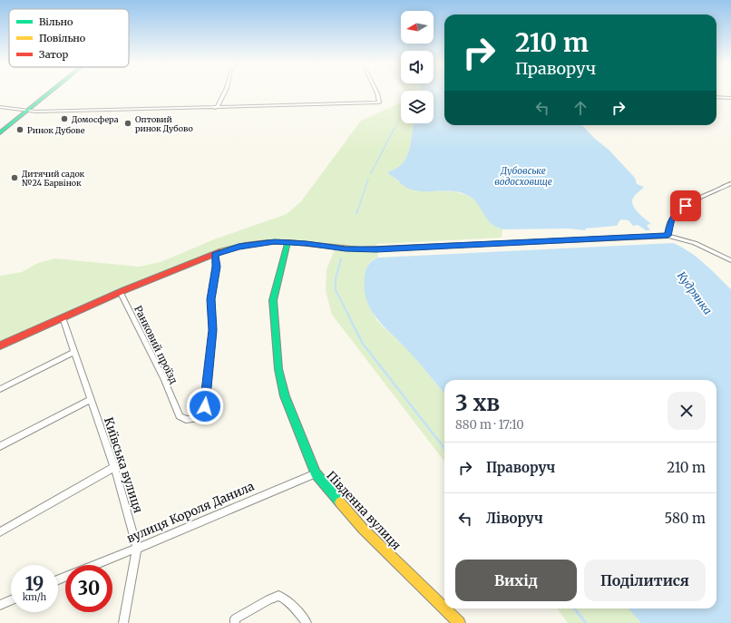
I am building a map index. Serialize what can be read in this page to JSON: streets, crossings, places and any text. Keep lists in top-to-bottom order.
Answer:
{
  "streets": {
    "street": [
      "Ранковий проїзд",
      "Київська вулиця",
      "Південна вулиця",
      "вулиця Короля Данила"
    ]
  },
  "crossings": [
    ["Київська вулиця", "вулиця Короля Данила"],
    ["Південна вулиця", "вулиця Короля Данила"]
  ],
  "water": ["Дубовське водосховище", "Кудрянка"],
  "places": [
    "Домосфера",
    "Оптовий ринок Дубово",
    "Ринок Дубове",
    "Дитячий садок №24 Барвінок"
  ],
  "legend": ["Вільно", "Повільно", "Затор"],
  "north": "left",
  "page": {
    "turn": ["210 m", "Праворуч"],
    "heading": ["3 хв", "880 m · 17:10"],
    "list": [
      {
        "name": "Праворуч",
        "value": "210 m"
      },
      {
        "name": "Ліворуч",
        "value": "580 m"
      }
    ],
    "buttons": ["Вихід", "Поділитися"],
    "speed": "19 km/h",
    "limit": "30"
  }
}
